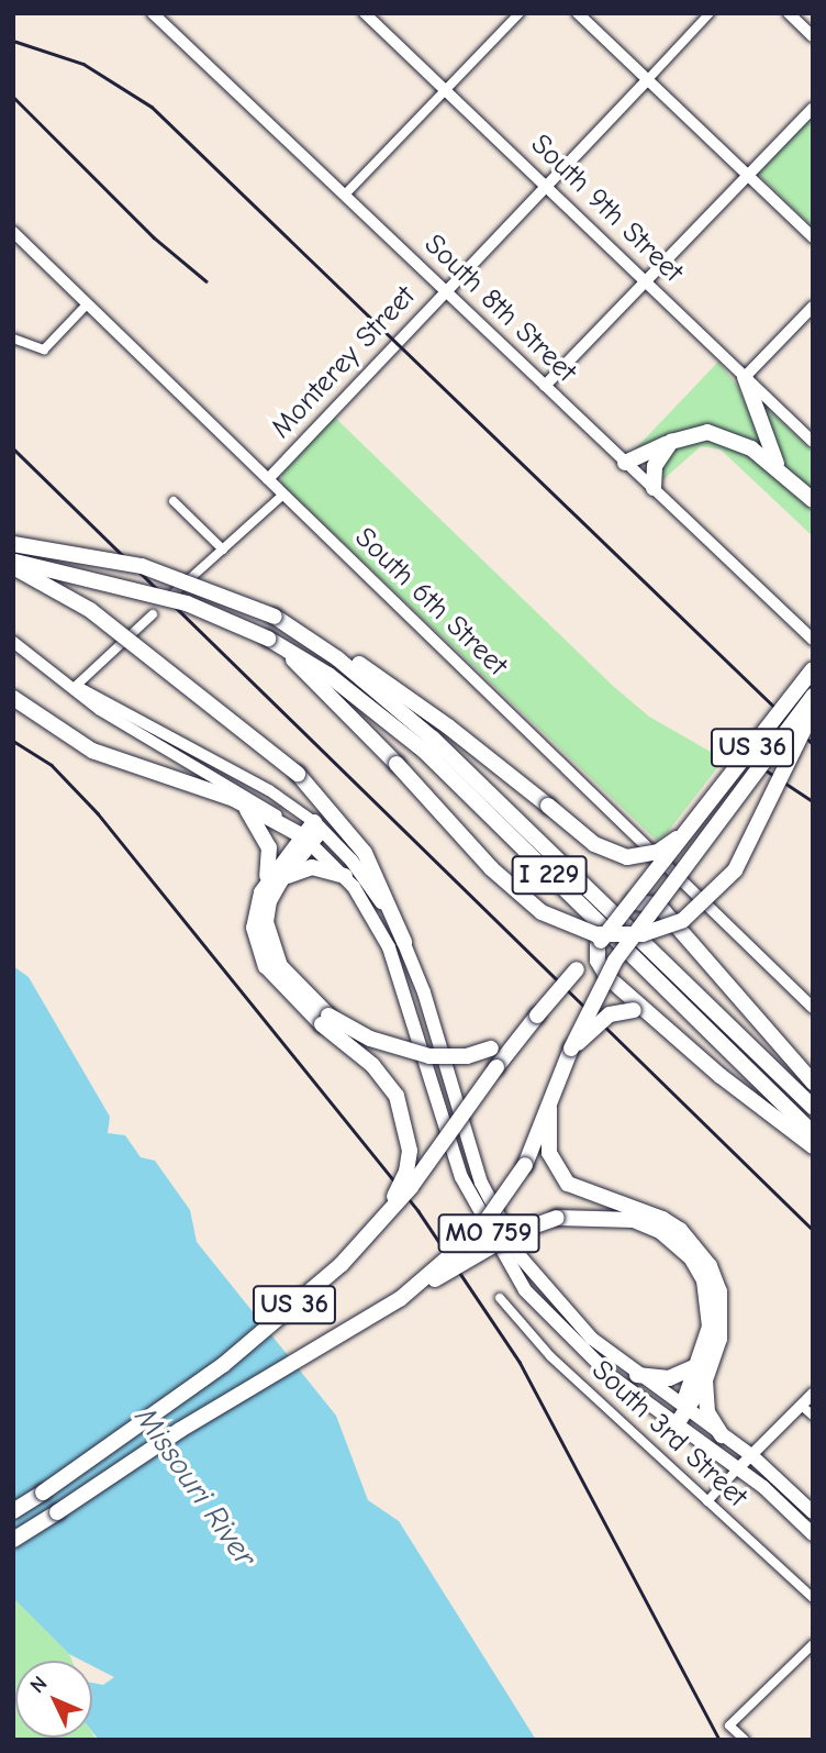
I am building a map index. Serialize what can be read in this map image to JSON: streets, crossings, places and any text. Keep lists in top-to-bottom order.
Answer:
{
  "streets": {
    "highway": ["US 36", "I 229"],
    "main road": [
      "South 9th Street",
      "South 8th Street",
      "Monterey Street",
      "South 6th Street",
      "MO 759"
    ],
    "street": ["South 3rd Street"]
  },
  "crossings": [
    ["South 9th Street", "Monterey Street"],
    ["South 8th Street", "Monterey Street"],
    ["Monterey Street", "South 6th Street"]
  ],
  "water": ["Missouri River"],
  "north": "top left"
}
